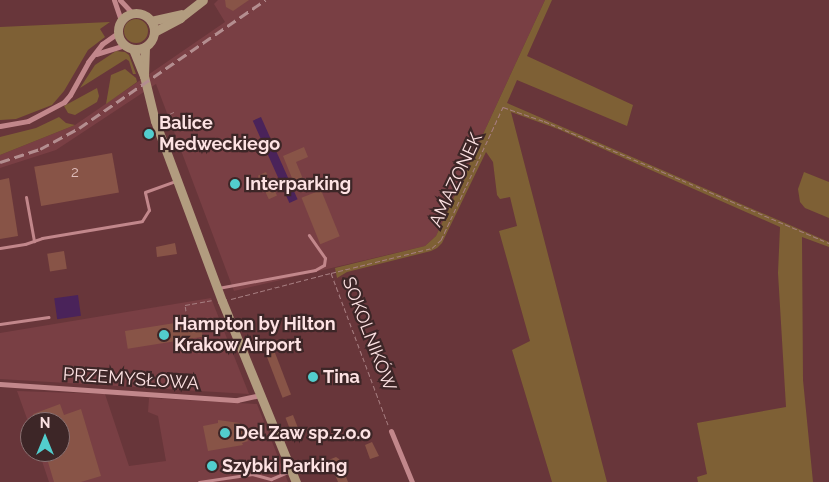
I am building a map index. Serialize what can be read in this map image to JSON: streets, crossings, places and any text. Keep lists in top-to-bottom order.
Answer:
{
  "streets": {
    "street": ["PRZEMYSŁOWA"],
    "path": ["AMAZONEK", "SOKOLNIKÓW"]
  },
  "crossings": [
    ["AMAZONEK", "SOKOLNIKÓW"]
  ],
  "places": [
    "Balice Medweckiego",
    "Interparking",
    "Hampton by Hilton Krakow Airport",
    "Tina",
    "Del Zaw sp.z.o.o",
    "Szybki Parking"
  ],
  "house_numbers": ["2"],
  "north": "top"
}
